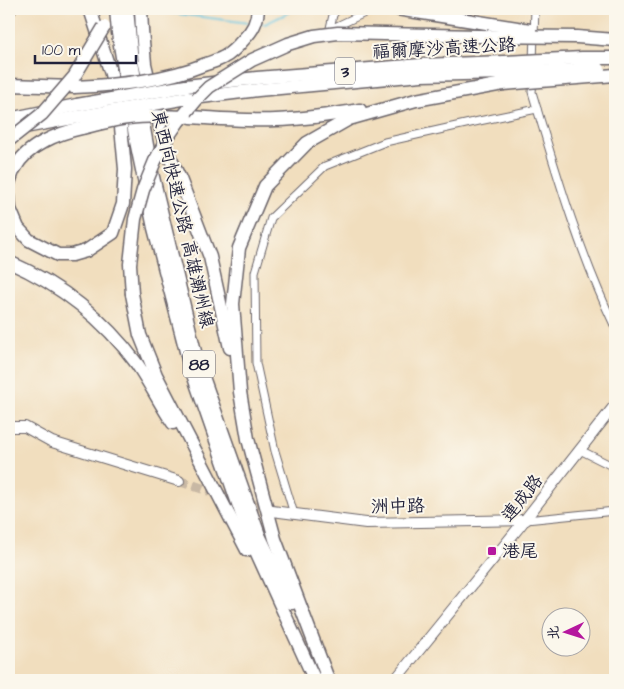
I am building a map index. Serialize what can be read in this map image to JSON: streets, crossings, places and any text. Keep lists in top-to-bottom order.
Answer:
{
  "streets": {
    "highway": [
      "福爾摩沙高速公路",
      "3",
      "東西向快速公路 高雄潮州線",
      "88"
    ],
    "street": ["連成路", "洲中路"]
  },
  "crossings": [
    ["連成路", "洲中路"]
  ],
  "places": {
    "transit": ["港尾"]
  },
  "scale_bar": "100 m",
  "north": "left"
}
